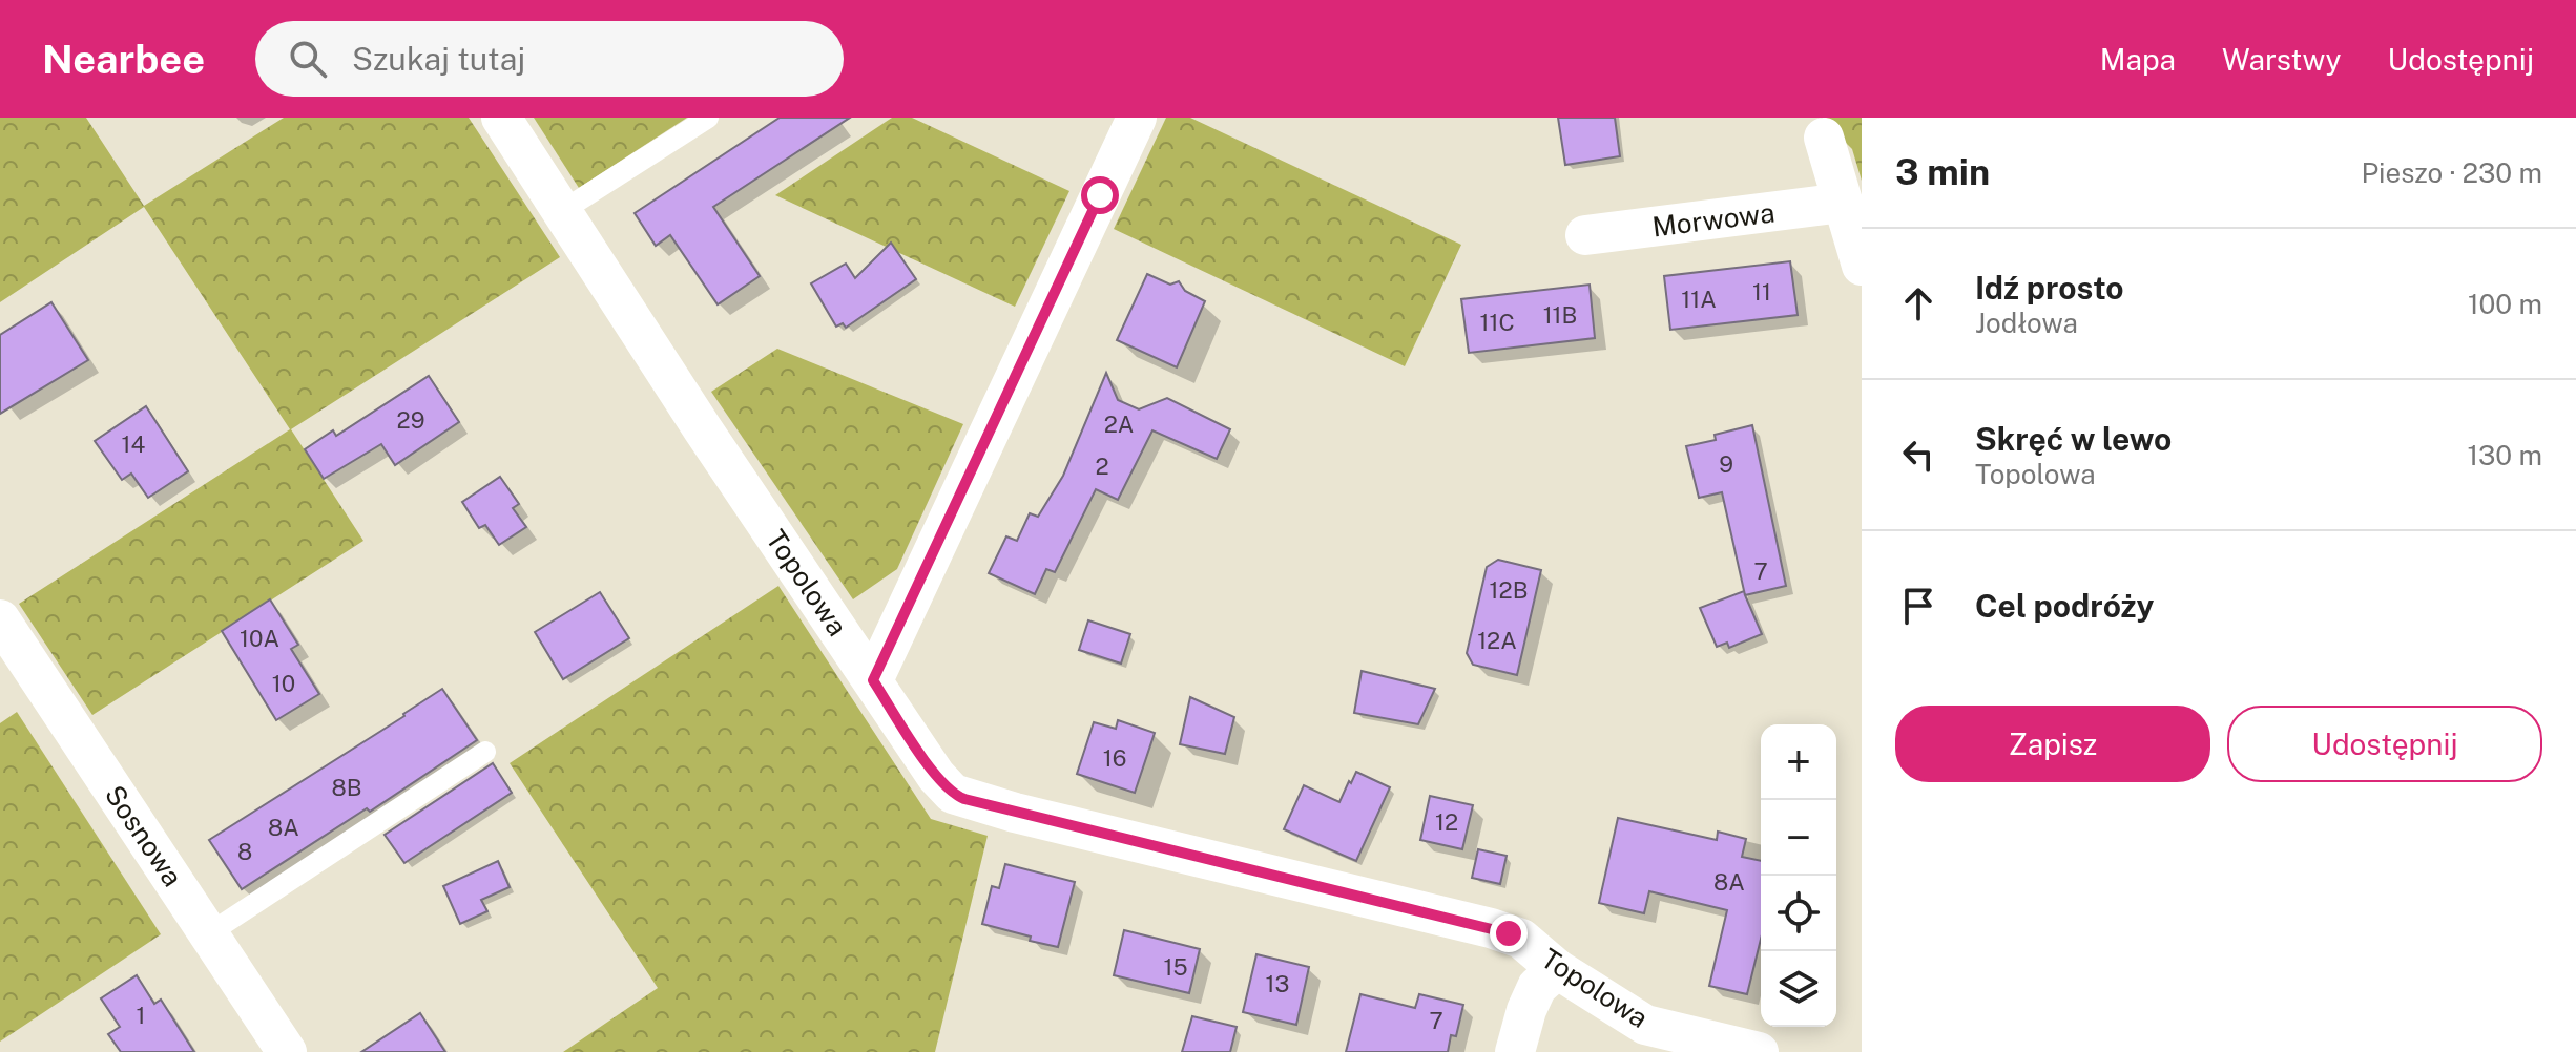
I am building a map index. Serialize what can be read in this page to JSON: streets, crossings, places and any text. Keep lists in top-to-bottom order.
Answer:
{
  "streets": {
    "street": ["Morwowa", "Topolowa", "Sosnowa"]
  },
  "house_numbers": [
    "11",
    "11A",
    "11B",
    "11C",
    "29",
    "2A",
    "14",
    "9",
    "2",
    "7",
    "12B",
    "10A",
    "12A",
    "10",
    "16",
    "8B",
    "12",
    "8A",
    "8",
    "8A",
    "15",
    "13",
    "1",
    "7"
  ],
  "page": {
    "header": "Nearbee",
    "search": "Szukaj tutaj",
    "nav": ["Mapa", "Warstwy", "Udostępnij"],
    "heading": ["3 min", "Pieszo · 230 m"],
    "list": [
      ["Idź prosto", "Jodłowa", "100 m"],
      ["Skręć w lewo", "Topolowa", "130 m"],
      "Cel podróży"
    ],
    "buttons": ["Zapisz", "Udostępnij"],
    "map_buttons": ["+", "−"]
  }
}
